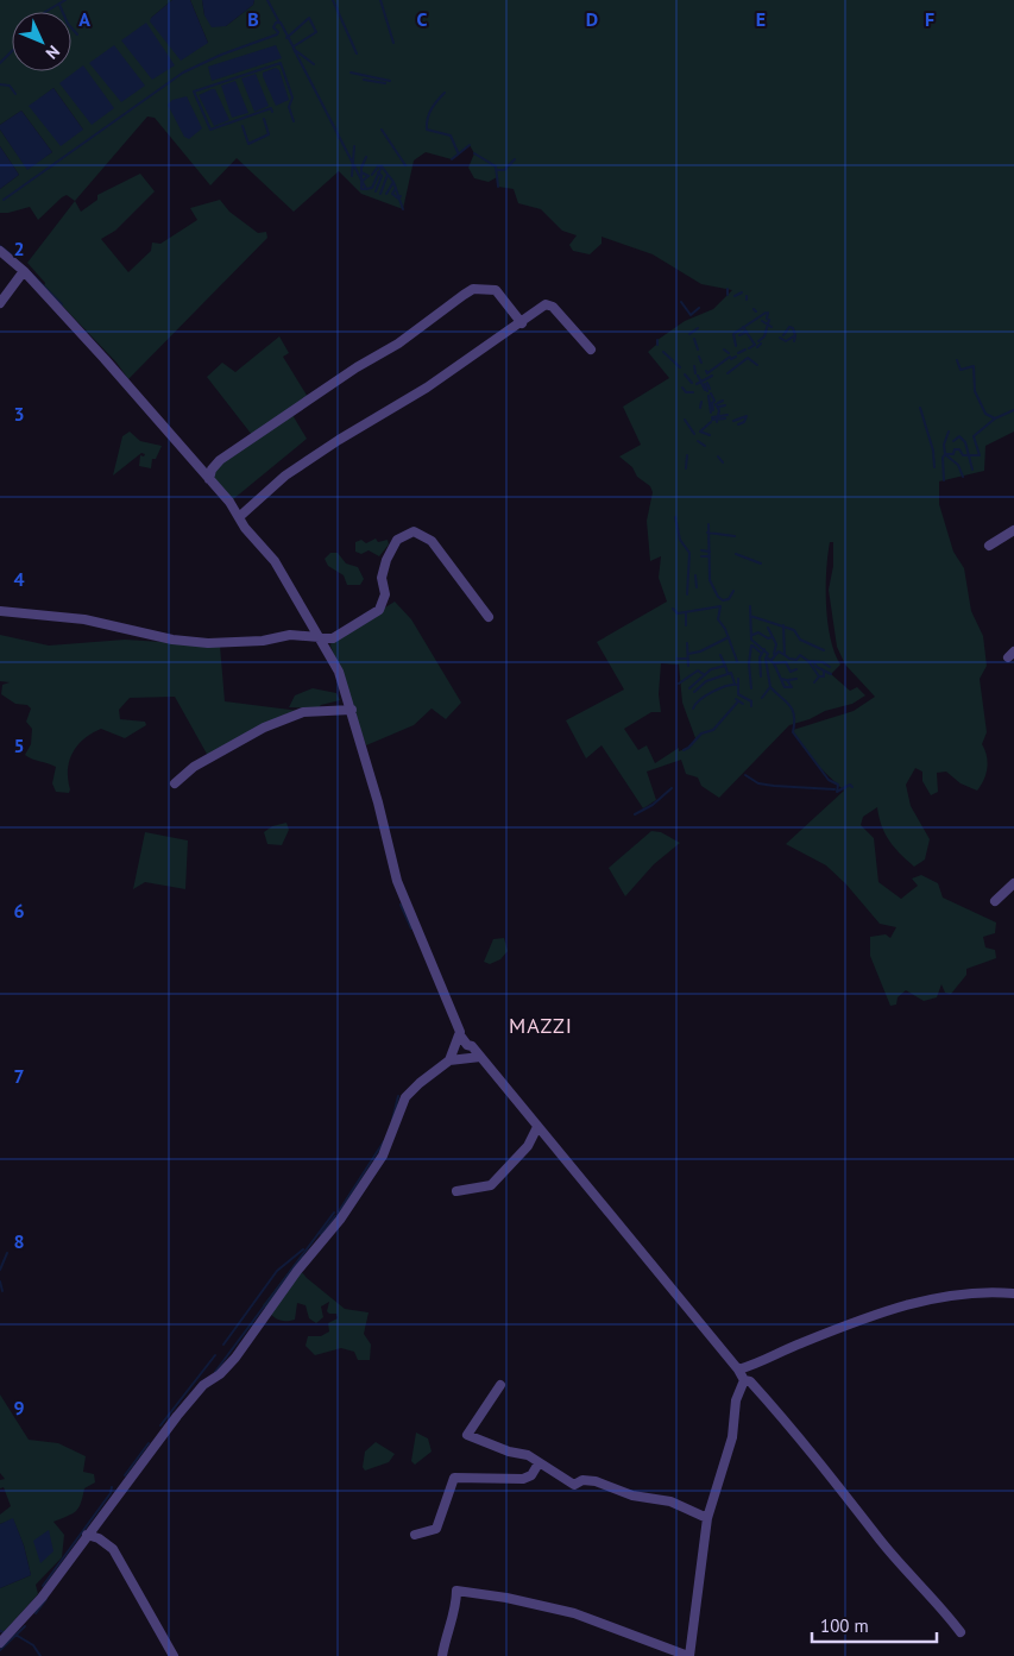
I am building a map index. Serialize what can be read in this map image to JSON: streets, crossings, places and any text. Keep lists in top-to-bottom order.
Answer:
{
  "districts": ["MAZZI"],
  "scale_bar": "100 m",
  "north": "bottom right",
  "grid": {
    "columns": [
      "A",
      "B",
      "C",
      "D",
      "E",
      "F"
    ],
    "rows": [
      "2",
      "3",
      "4",
      "5",
      "6",
      "7",
      "8",
      "9"
    ]
  }
}
